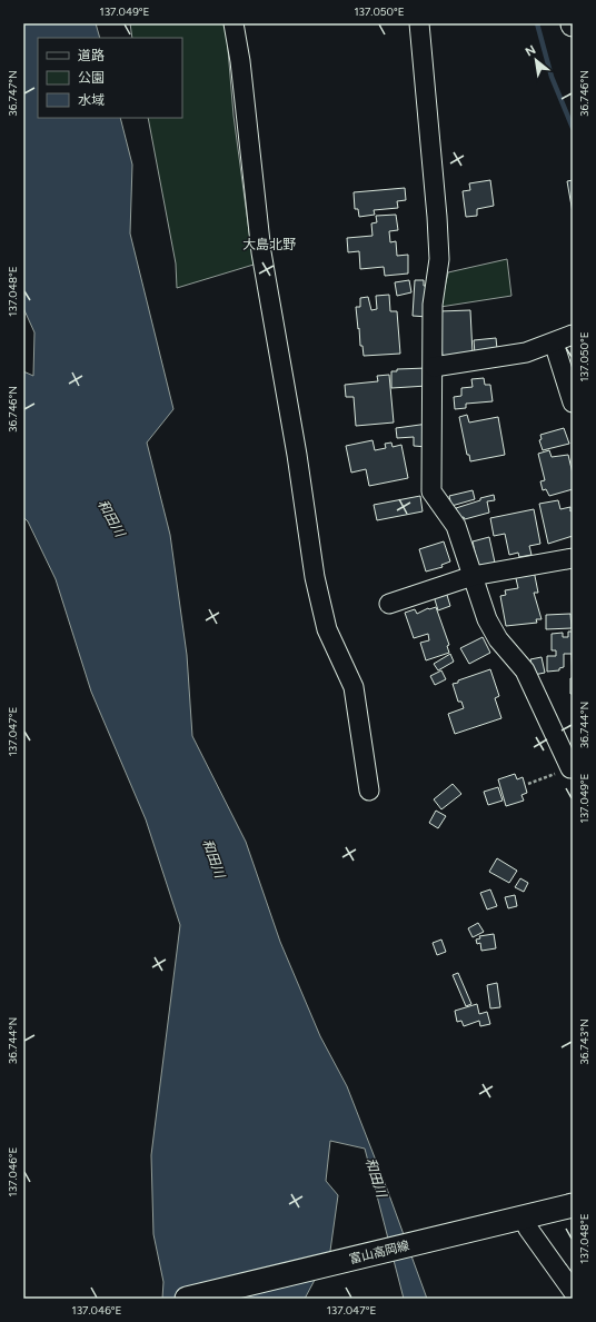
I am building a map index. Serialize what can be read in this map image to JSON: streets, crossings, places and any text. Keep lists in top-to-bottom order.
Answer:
{
  "streets": {
    "main road": ["富山高岡線"]
  },
  "districts": ["大島北野"],
  "water": ["和田川"],
  "legend": ["道路", "公園", "水域"],
  "north": "top left",
  "coordinates": [
    "137.049°E",
    "137.050°E",
    "36.747°N",
    "36.746°N",
    "137.048°E",
    "36.744°N",
    "137.047°E",
    "36.743°N",
    "137.046°E"
  ]
}
